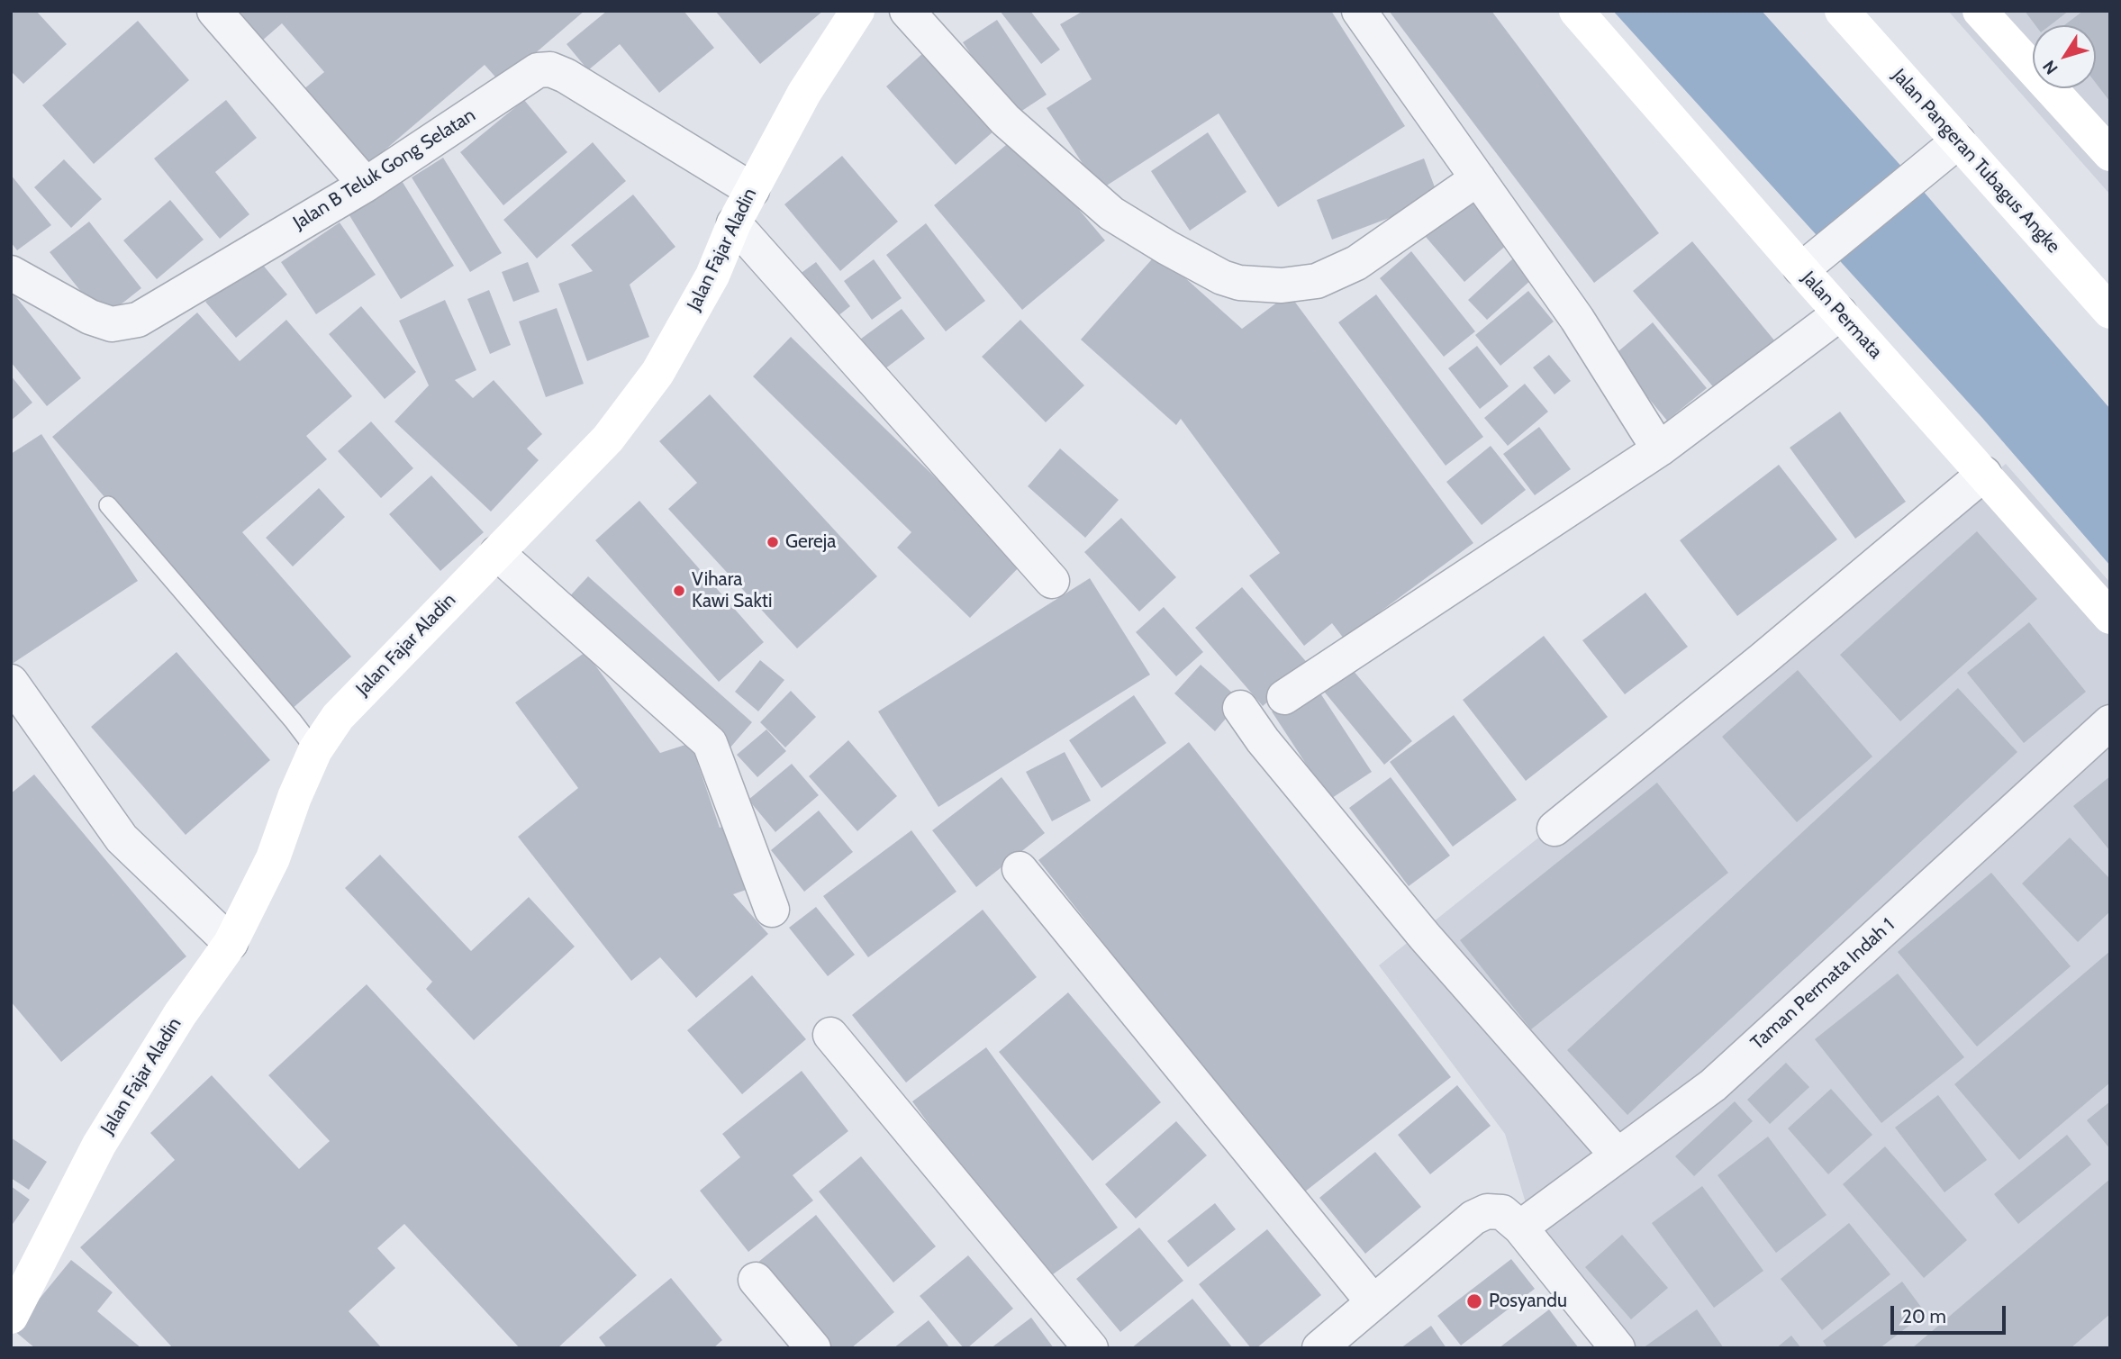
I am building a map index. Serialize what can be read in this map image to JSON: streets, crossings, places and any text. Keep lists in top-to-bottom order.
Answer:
{
  "streets": {
    "street": [
      "Jalan Pangeran Tubagus Angke",
      "Jalan B Teluk Gong Selatan",
      "Jalan Fajar Aladin",
      "Jalan Permata",
      "Taman Permata Indah 1"
    ]
  },
  "crossings": [
    ["Jalan B Teluk Gong Selatan", "Jalan Fajar Aladin"]
  ],
  "places": ["Gereja", "Vihara Kawi Sakti", "Posyandu"],
  "scale_bar": "20 m",
  "north": "bottom left"
}
